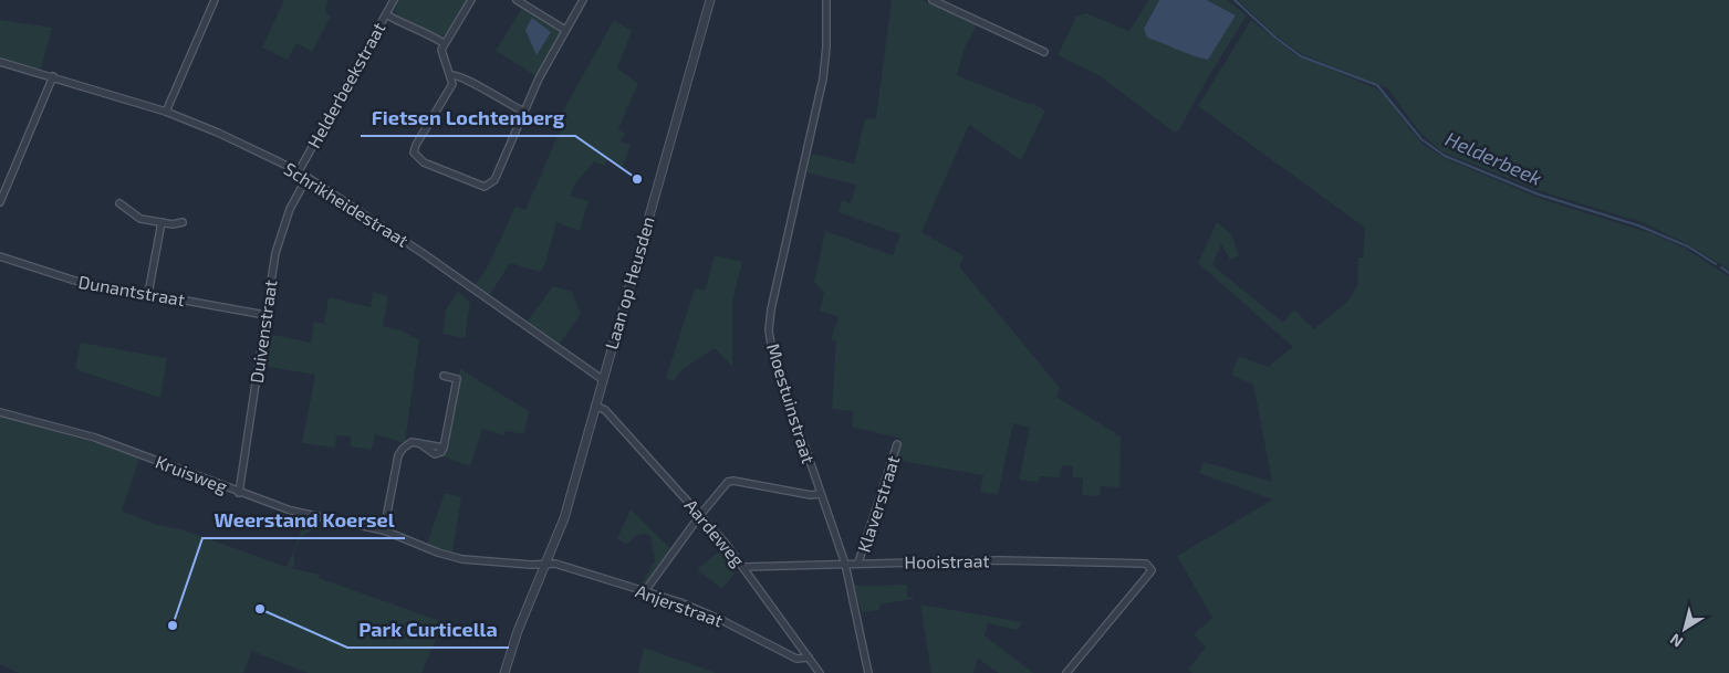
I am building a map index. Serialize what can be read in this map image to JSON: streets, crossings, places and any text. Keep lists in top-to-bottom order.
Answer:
{
  "streets": {
    "street": [
      "Helderbeekstraat",
      "Schrikheidestraat",
      "Laan op Heusden",
      "Dunantstraat",
      "Duivenstraat",
      "Moestuinstraat",
      "Kruisweg",
      "Klaverstraat",
      "Aardeweg",
      "Hooistraat",
      "Anjerstraat"
    ]
  },
  "crossings": [
    ["Helderbeekstraat", "Schrikheidestraat"],
    ["Schrikheidestraat", "Laan op Heusden"],
    ["Schrikheidestraat", "Duivenstraat"],
    ["Laan op Heusden", "Kruisweg"],
    ["Laan op Heusden", "Aardeweg"],
    ["Laan op Heusden", "Anjerstraat"],
    ["Dunantstraat", "Duivenstraat"],
    ["Duivenstraat", "Kruisweg"],
    ["Moestuinstraat", "Hooistraat"],
    ["Kruisweg", "Anjerstraat"],
    ["Klaverstraat", "Hooistraat"],
    ["Aardeweg", "Hooistraat"],
    ["Aardeweg", "Anjerstraat"]
  ],
  "water": ["Helderbeek"],
  "places": ["Fietsen Lochtenberg", "Park Curticella", "Weerstand Koersel"],
  "north": "bottom left"
}
